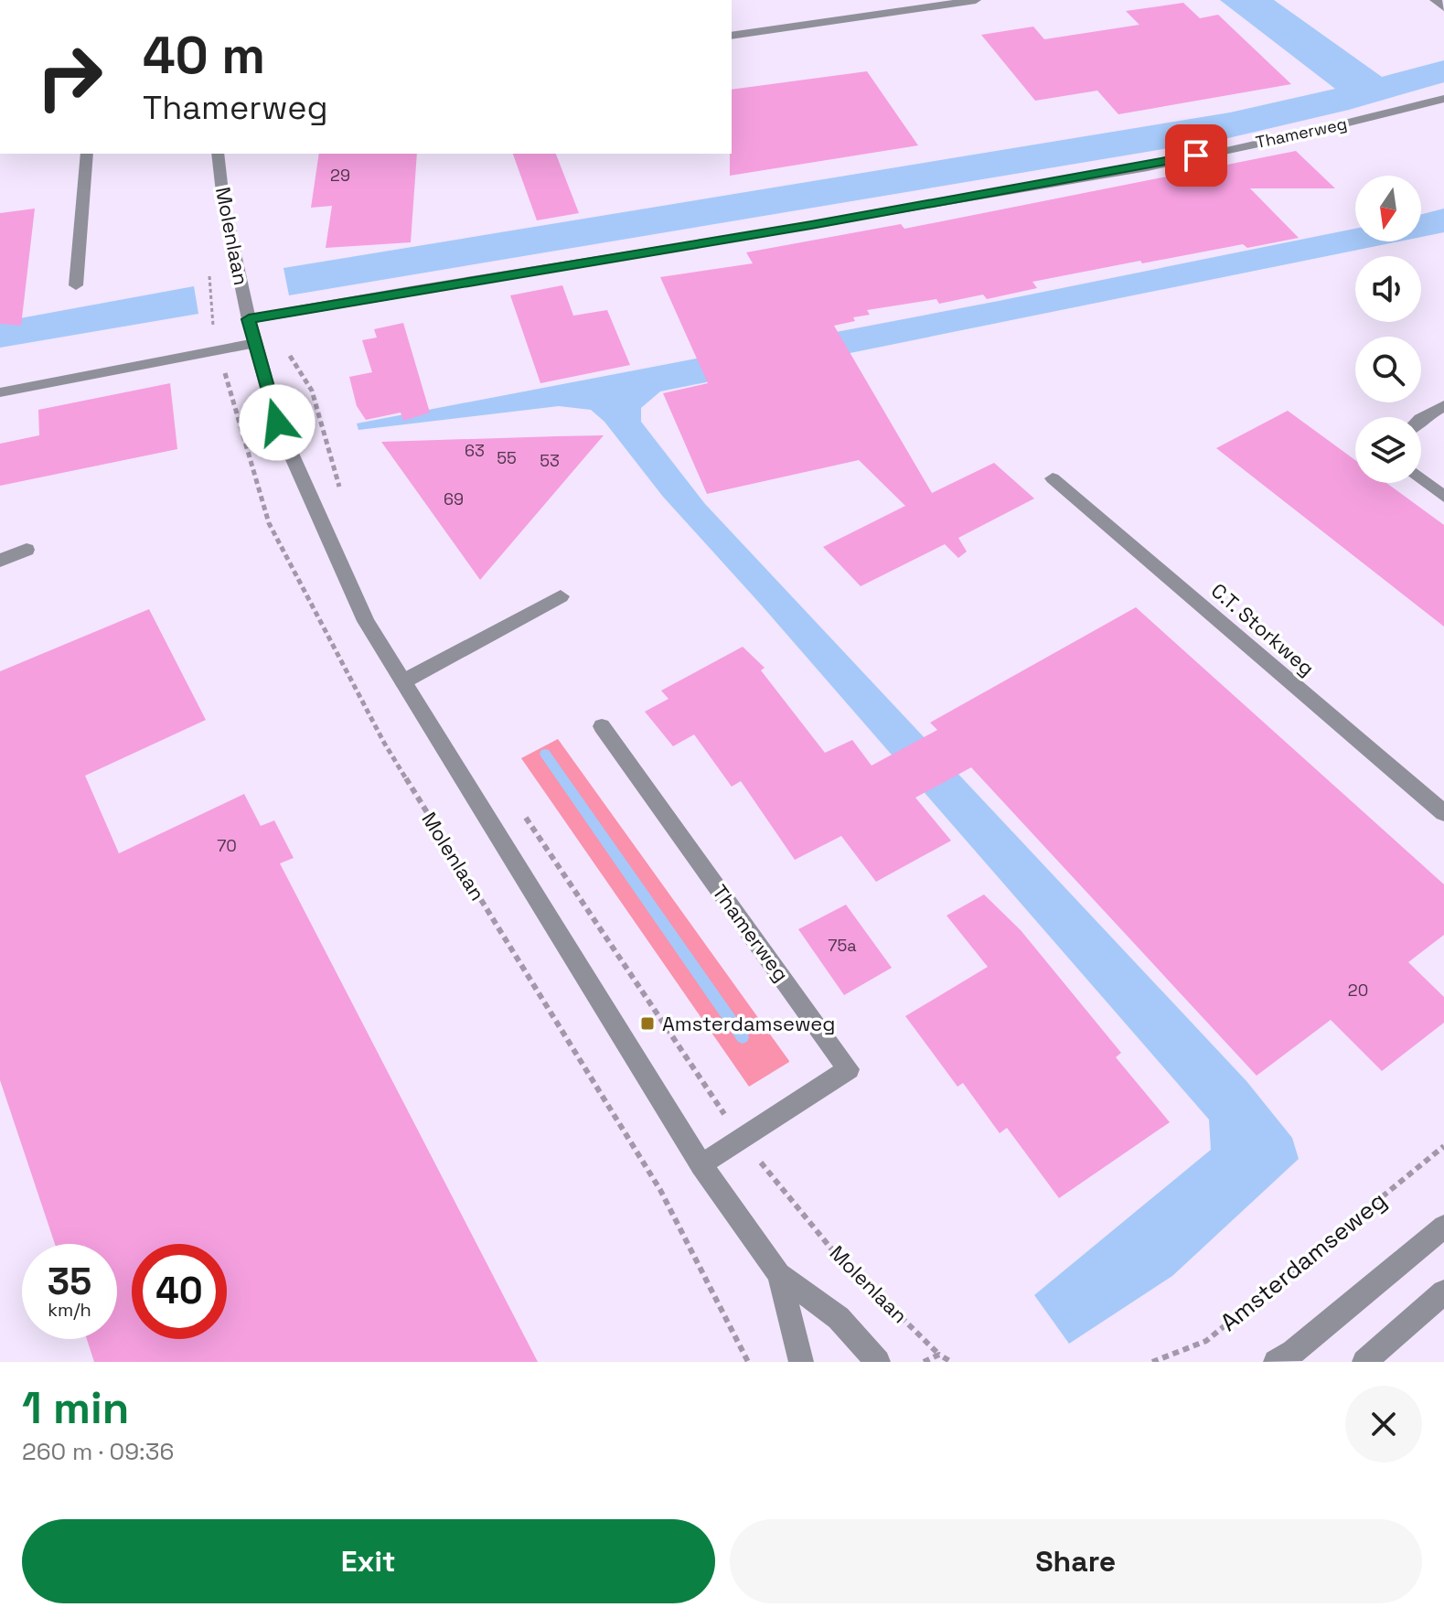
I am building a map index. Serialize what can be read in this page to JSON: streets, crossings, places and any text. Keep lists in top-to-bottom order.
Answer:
{
  "streets": {
    "street": ["Thamerweg", "Molenlaan", "C.T. Storkweg"],
    "path": ["Amsterdamseweg"]
  },
  "crossings": [
    ["Thamerweg", "Molenlaan"]
  ],
  "places": {
    "transit": ["Amsterdamseweg"]
  },
  "house_numbers": [
    "29",
    "63",
    "55",
    "53",
    "69",
    "70",
    "75a",
    "20"
  ],
  "north": "bottom",
  "page": {
    "turn": ["40 m", "Thamerweg"],
    "speed": "35 km/h",
    "limit": "40",
    "heading": ["1 min", "260 m · 09:36"],
    "buttons": ["Exit", "Share"]
  }
}
